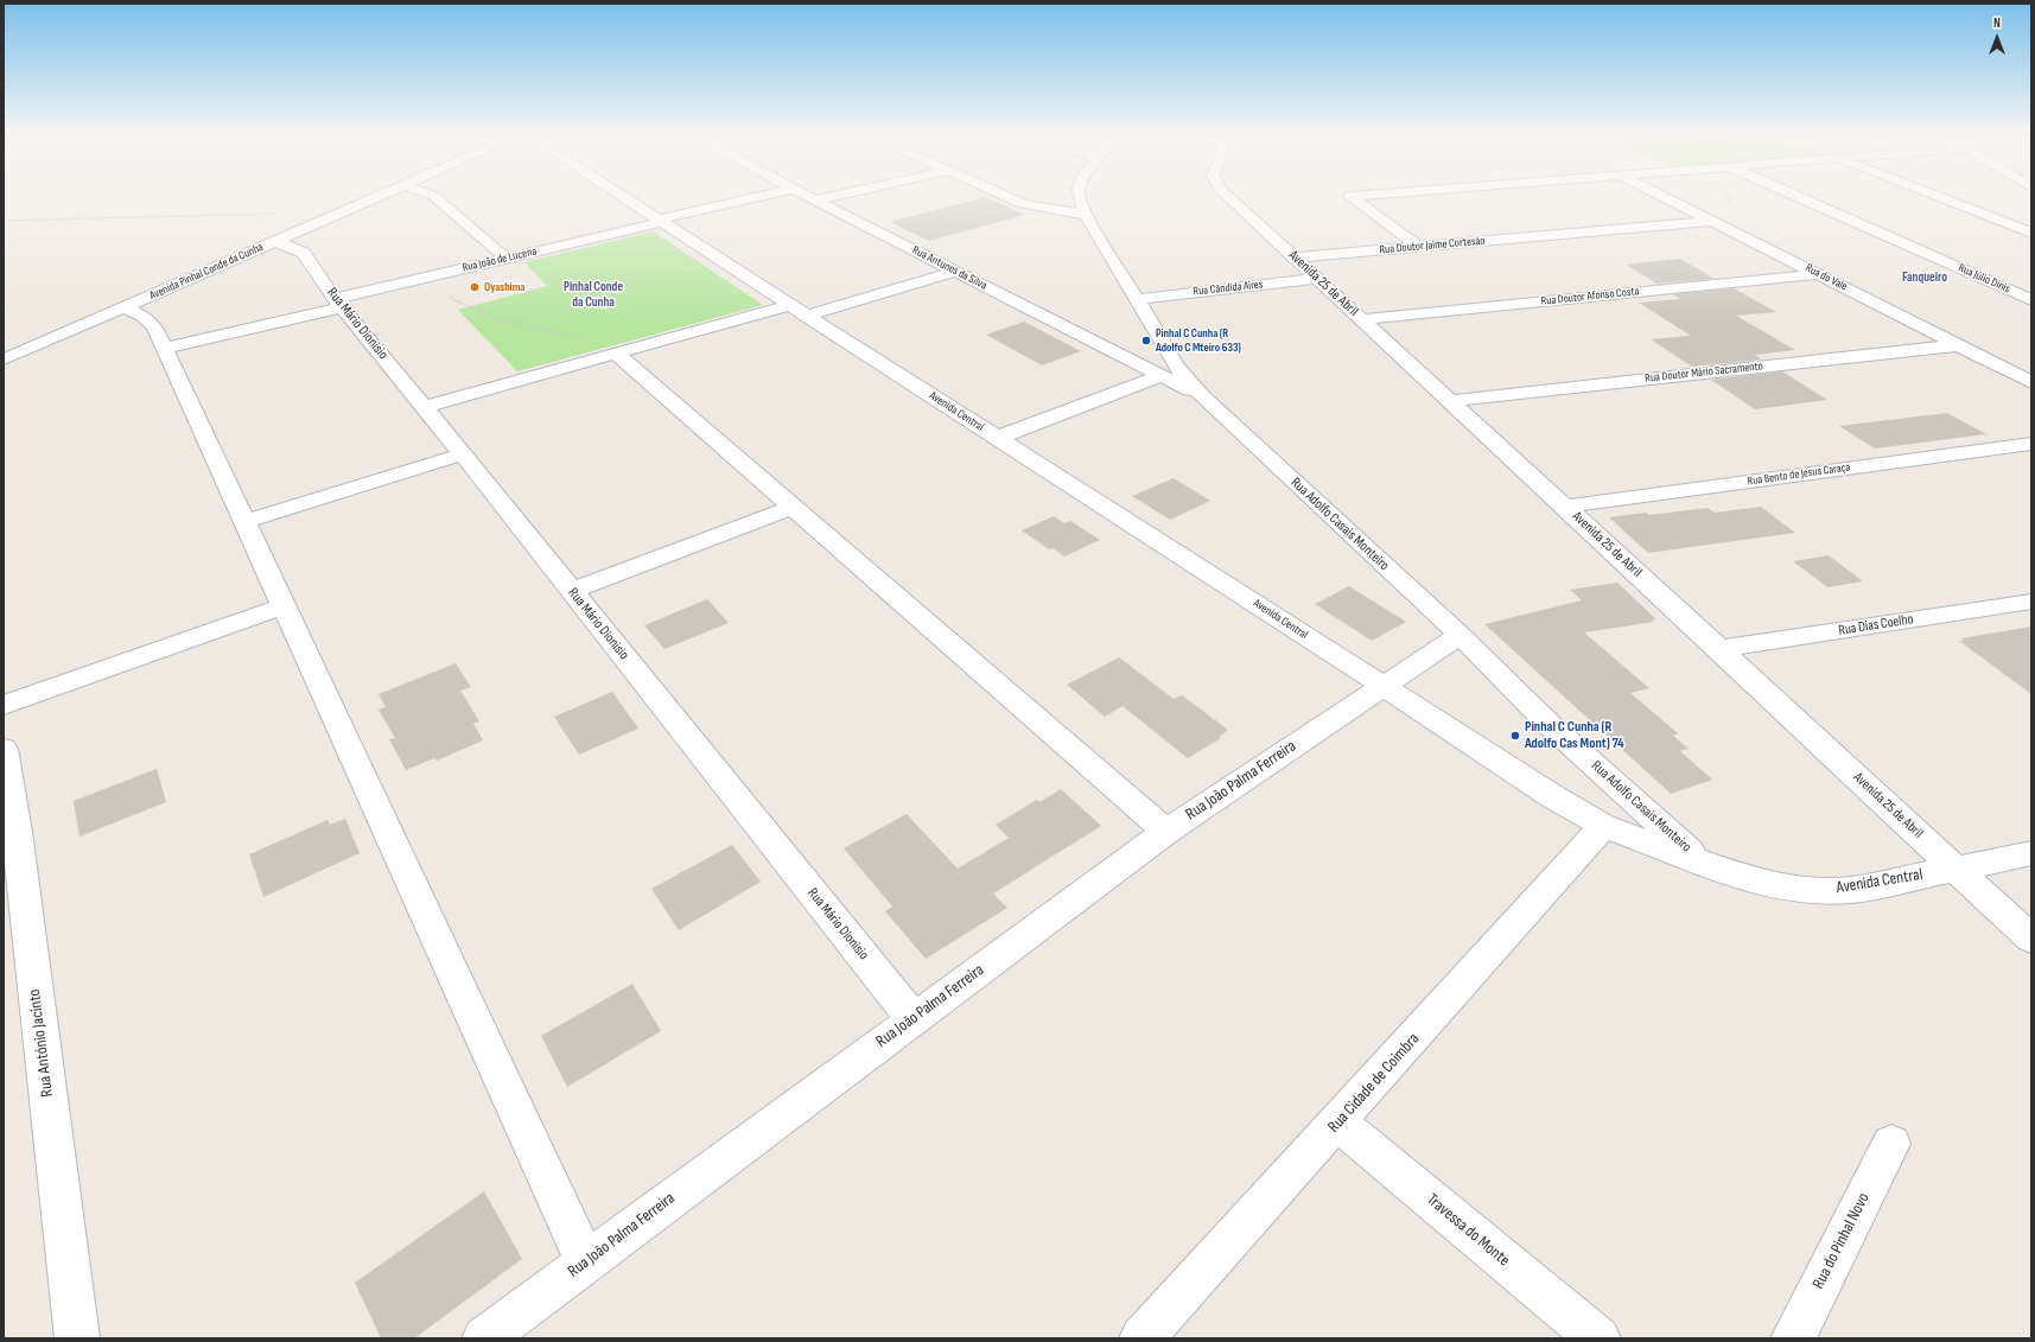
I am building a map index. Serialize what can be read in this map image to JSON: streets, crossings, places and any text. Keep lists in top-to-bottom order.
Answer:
{
  "streets": {
    "street": [
      "Rua Doutor Jaime Cortesão",
      "Rua João de Lucena",
      "Rua Antunes da Silva",
      "Avenida Pinhal Conde da Cunha",
      "Rua do Vale",
      "Rua Júlio Dinis",
      "Avenida 25 de Abril",
      "Rua Cândida Aires",
      "Rua Doutor Afonso Costa",
      "Rua Mário Dionisio",
      "Rua Doutor Mário Sacramento",
      "Avenida Central",
      "Rua Bento de Jesus Caraça",
      "Rua Adolfo Casais Monteiro",
      "Rua Dias Coelho",
      "Rua João Palma Ferreira",
      "Rua António Jacinto",
      "Rua Cidade de Coimbra",
      "Travessa do Monte",
      "Rua do Pinhal Novo"
    ]
  },
  "crossings": [
    ["Rua Doutor Jaime Cortesão", "Rua do Vale"],
    ["Rua Doutor Jaime Cortesão", "Avenida 25 de Abril"],
    ["Rua João de Lucena", "Rua Mário Dionisio"],
    ["Rua João de Lucena", "Avenida Central"],
    ["Rua Antunes da Silva", "Rua Adolfo Casais Monteiro"],
    ["Avenida Pinhal Conde da Cunha", "Rua Mário Dionisio"],
    ["Rua do Vale", "Rua Doutor Afonso Costa"],
    ["Rua do Vale", "Rua Doutor Mário Sacramento"],
    ["Avenida 25 de Abril", "Rua Cândida Aires"],
    ["Avenida 25 de Abril", "Rua Doutor Afonso Costa"],
    ["Avenida 25 de Abril", "Rua Doutor Mário Sacramento"],
    ["Avenida 25 de Abril", "Avenida Central"],
    ["Avenida 25 de Abril", "Rua Bento de Jesus Caraça"],
    ["Avenida 25 de Abril", "Rua Dias Coelho"],
    ["Rua Cândida Aires", "Rua Adolfo Casais Monteiro"],
    ["Rua Mário Dionisio", "Rua João Palma Ferreira"],
    ["Avenida Central", "Rua Adolfo Casais Monteiro"],
    ["Avenida Central", "Rua João Palma Ferreira"],
    ["Avenida Central", "Rua Cidade de Coimbra"],
    ["Rua Adolfo Casais Monteiro", "Rua João Palma Ferreira"],
    ["Rua Cidade de Coimbra", "Travessa do Monte"]
  ],
  "districts": ["Fanqueiro", "Pinhal Conde da Cunha"],
  "places": ["Oyashima", "Pinhal C Cunha (R Adolfo C Mteiro 633)", "Pinhal C Cunha (R Adolfo Cas Mont) 74"],
  "north": "top"
}
